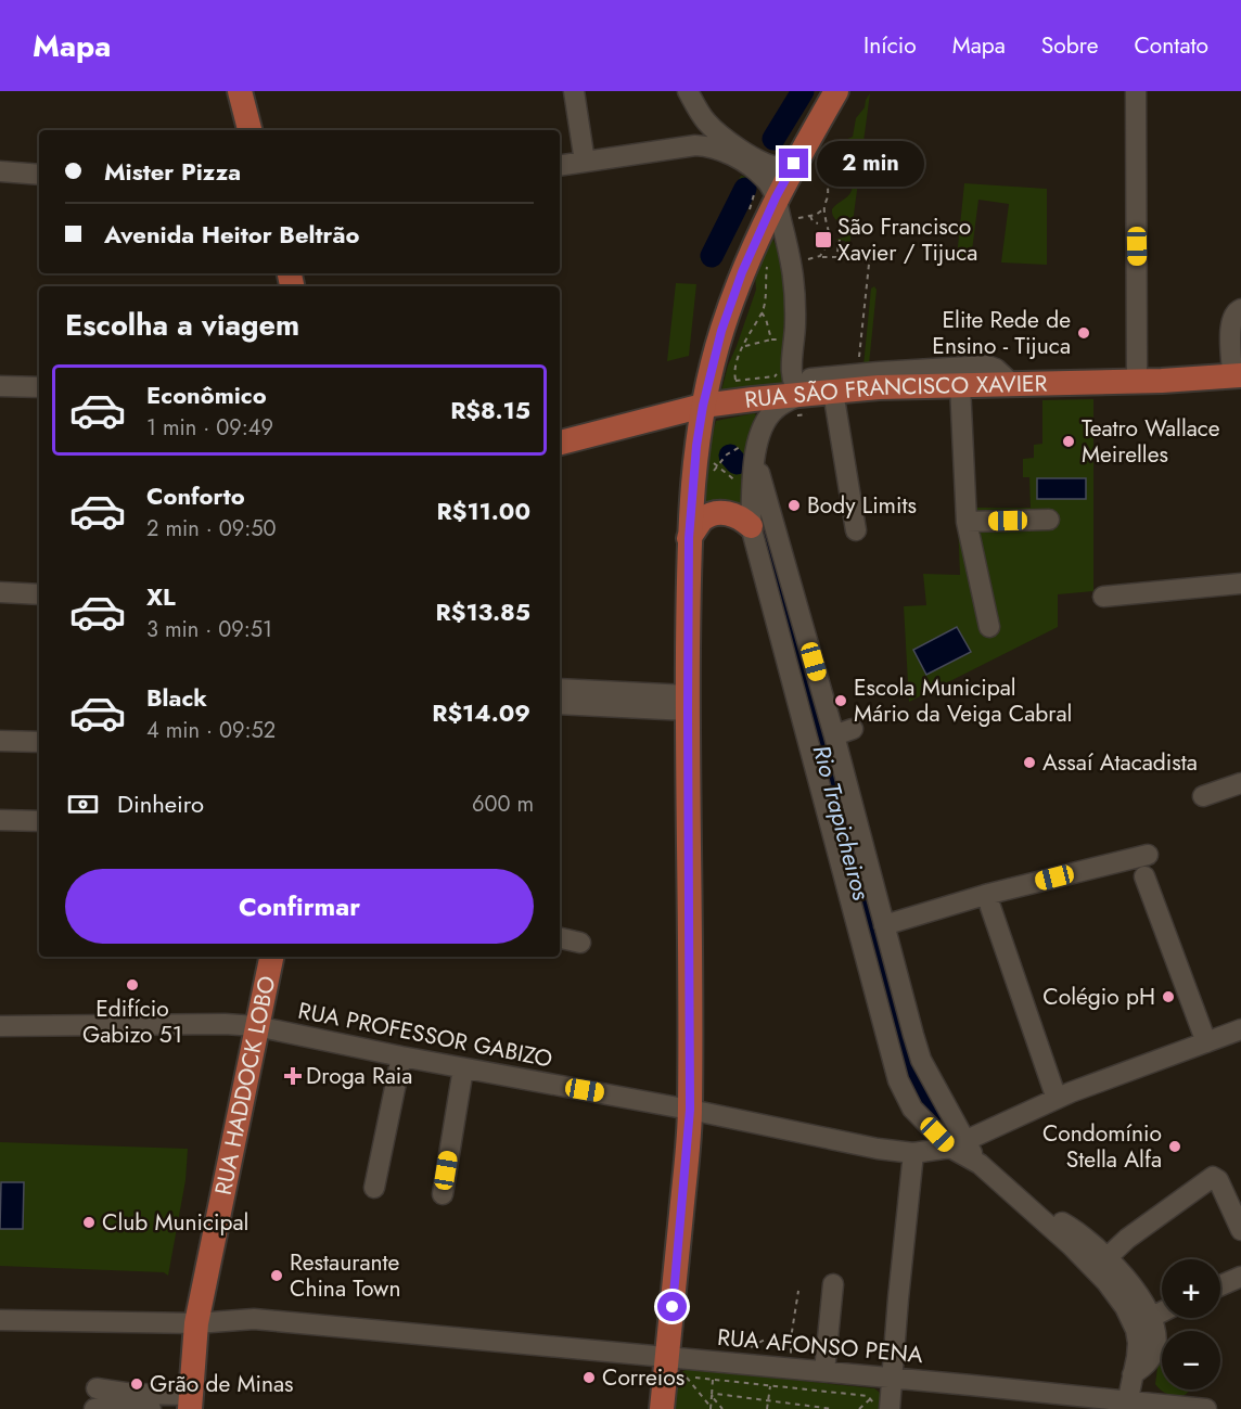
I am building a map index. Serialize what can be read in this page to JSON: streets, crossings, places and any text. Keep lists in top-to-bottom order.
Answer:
{
  "streets": {
    "main road": ["RUA SÃO FRANCISCO XAVIER", "RUA HADDOCK LOBO"],
    "street": ["RUA PROFESSOR GABIZO", "RUA AFONSO PENA"]
  },
  "crossings": [
    ["RUA PROFESSOR GABIZO", "RUA HADDOCK LOBO"],
    ["RUA HADDOCK LOBO", "RUA AFONSO PENA"]
  ],
  "water": ["Rio Trapicheiros"],
  "places": {
    "transit": ["São Francisco Xavier / Tijuca"],
    "other": [
      "Elite Rede de Ensino - Tijuca",
      "Teatro Wallace Meirelles",
      "Body Limits",
      "Escola Municipal Mário da Veiga Cabral",
      "Assaí Atacadista",
      "Edifício Gabizo 51",
      "Colégio pH",
      "Condomínio Stella Alfa",
      "Club Municipal",
      "Restaurante China Town",
      "Correios",
      "Grão de Minas"
    ],
    "health": ["Droga Raia"]
  },
  "page": {
    "header": "Mapa",
    "nav": [
      "Início",
      "Mapa",
      "Sobre",
      "Contato"
    ],
    "banner": ["Mister Pizza", "Avenida Heitor Beltrão"],
    "bubble": "2 min",
    "heading": "Escolha a viagem",
    "list": [
      {
        "name": "Econômico",
        "note": "1 min · 09:49",
        "value": "R$8.15"
      },
      {
        "name": "Conforto",
        "note": "2 min · 09:50",
        "value": "R$11.00"
      },
      {
        "name": "XL",
        "note": "3 min · 09:51",
        "value": "R$13.85"
      },
      {
        "name": "Black",
        "note": "4 min · 09:52",
        "value": "R$14.09"
      }
    ],
    "pay": ["Dinheiro", "600 m"],
    "buttons": "Confirmar",
    "map_buttons": ["+", "−"]
  }
}
